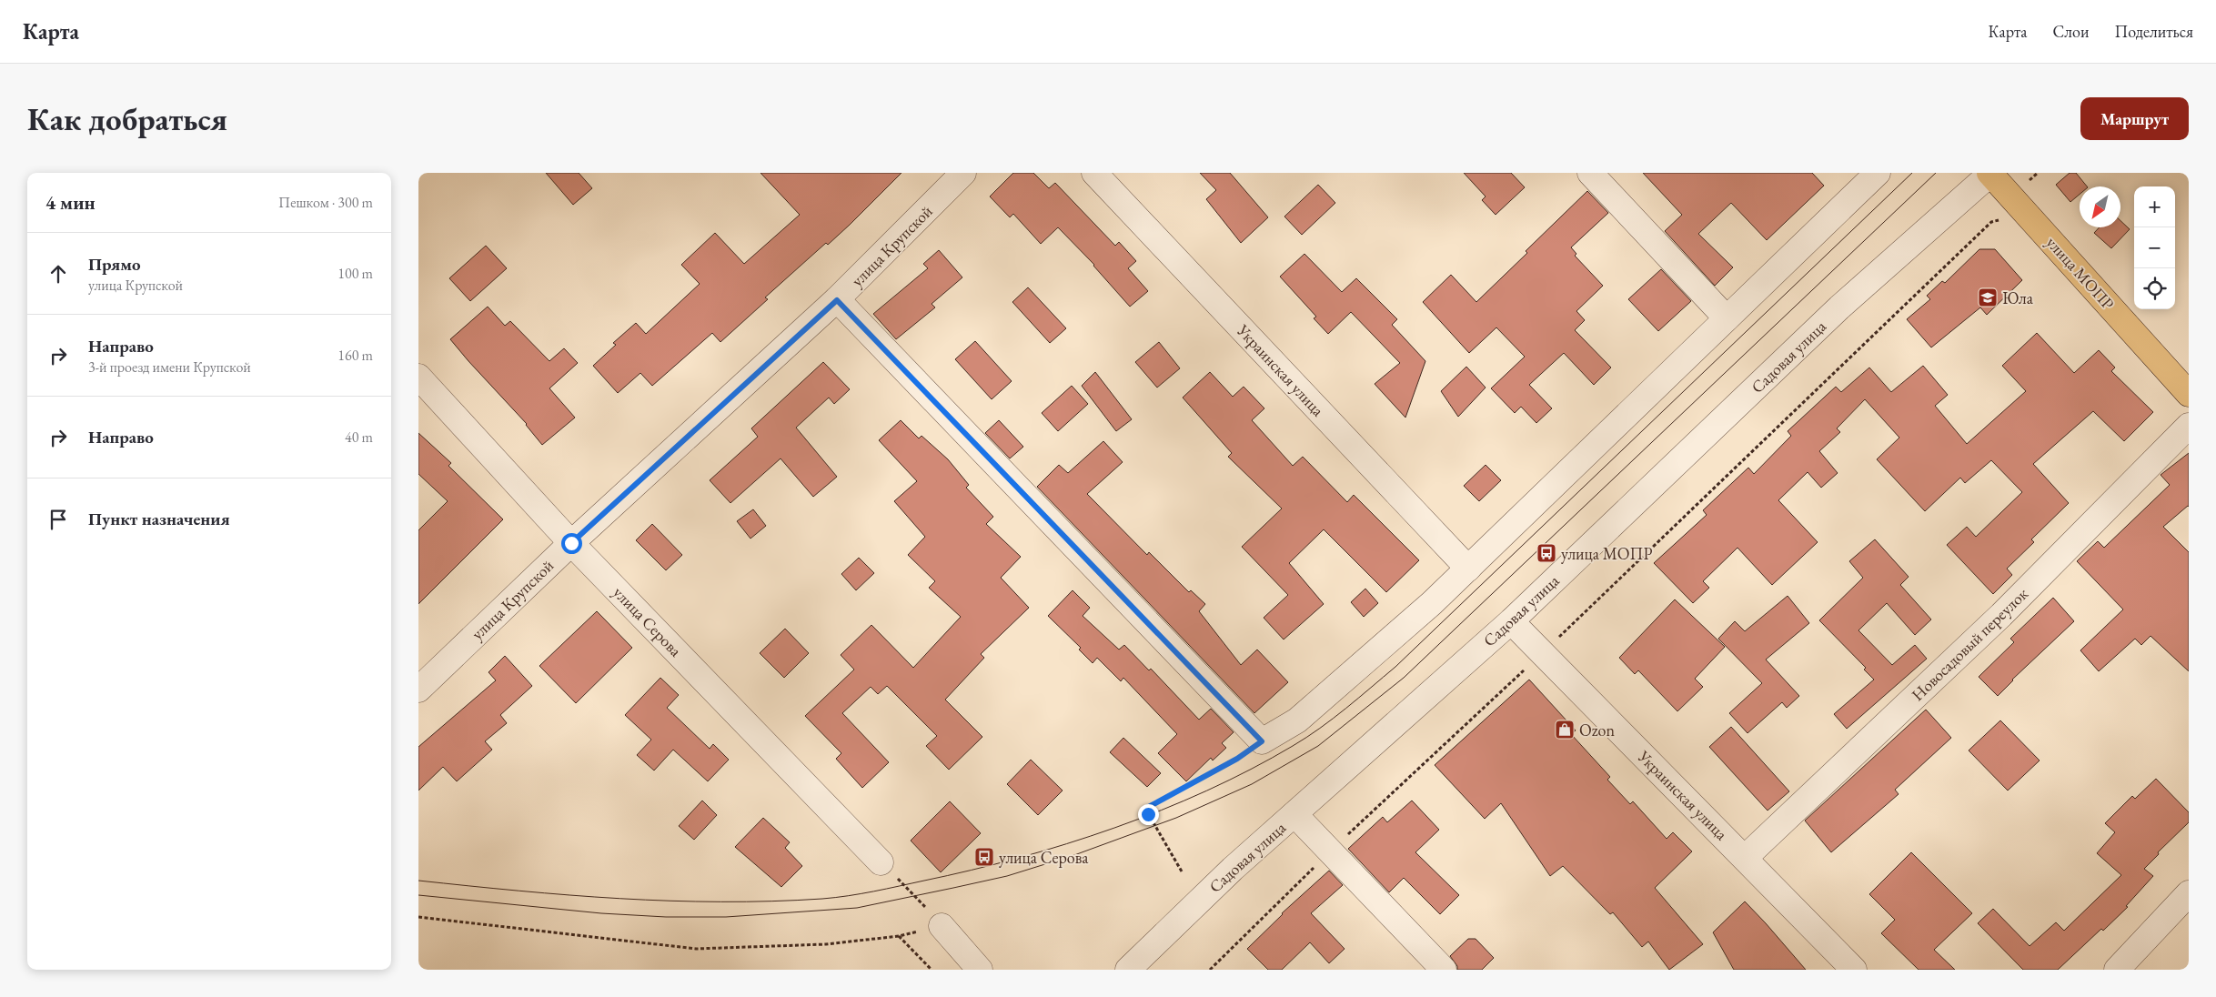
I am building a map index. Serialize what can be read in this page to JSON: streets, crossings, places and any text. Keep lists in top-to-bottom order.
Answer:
{
  "streets": {
    "main road": ["улица МОПР"],
    "street": [
      "улица Крупской",
      "Садовая улица",
      "Украинская улица",
      "улица Серова",
      "Новосадовый переулок"
    ]
  },
  "crossings": [
    ["улица Крупской", "улица Серова"],
    ["улица МОПР", "Садовая улица"],
    ["Садовая улица", "Украинская улица"],
    ["Украинская улица", "Новосадовый переулок"]
  ],
  "places": {
    "school or university": ["Юла"],
    "bus stop": ["улица МОПР", "улица Серова"],
    "shop": ["Ozon"]
  },
  "north": "bottom left",
  "page": {
    "header": "Карта",
    "nav": ["Карта", "Слои", "Поделиться"],
    "buttons": "Маршрут",
    "title": "Как добраться",
    "heading": ["4 мин", "Пешком · 300 m"],
    "map_buttons": ["+", "−"],
    "list": [
      ["Прямо", "улица Крупской", "100 m"],
      ["Направо", "3-й проезд имени Крупской", "160 m"],
      ["Направо", "40 m"],
      "Пункт назначения"
    ]
  }
}
